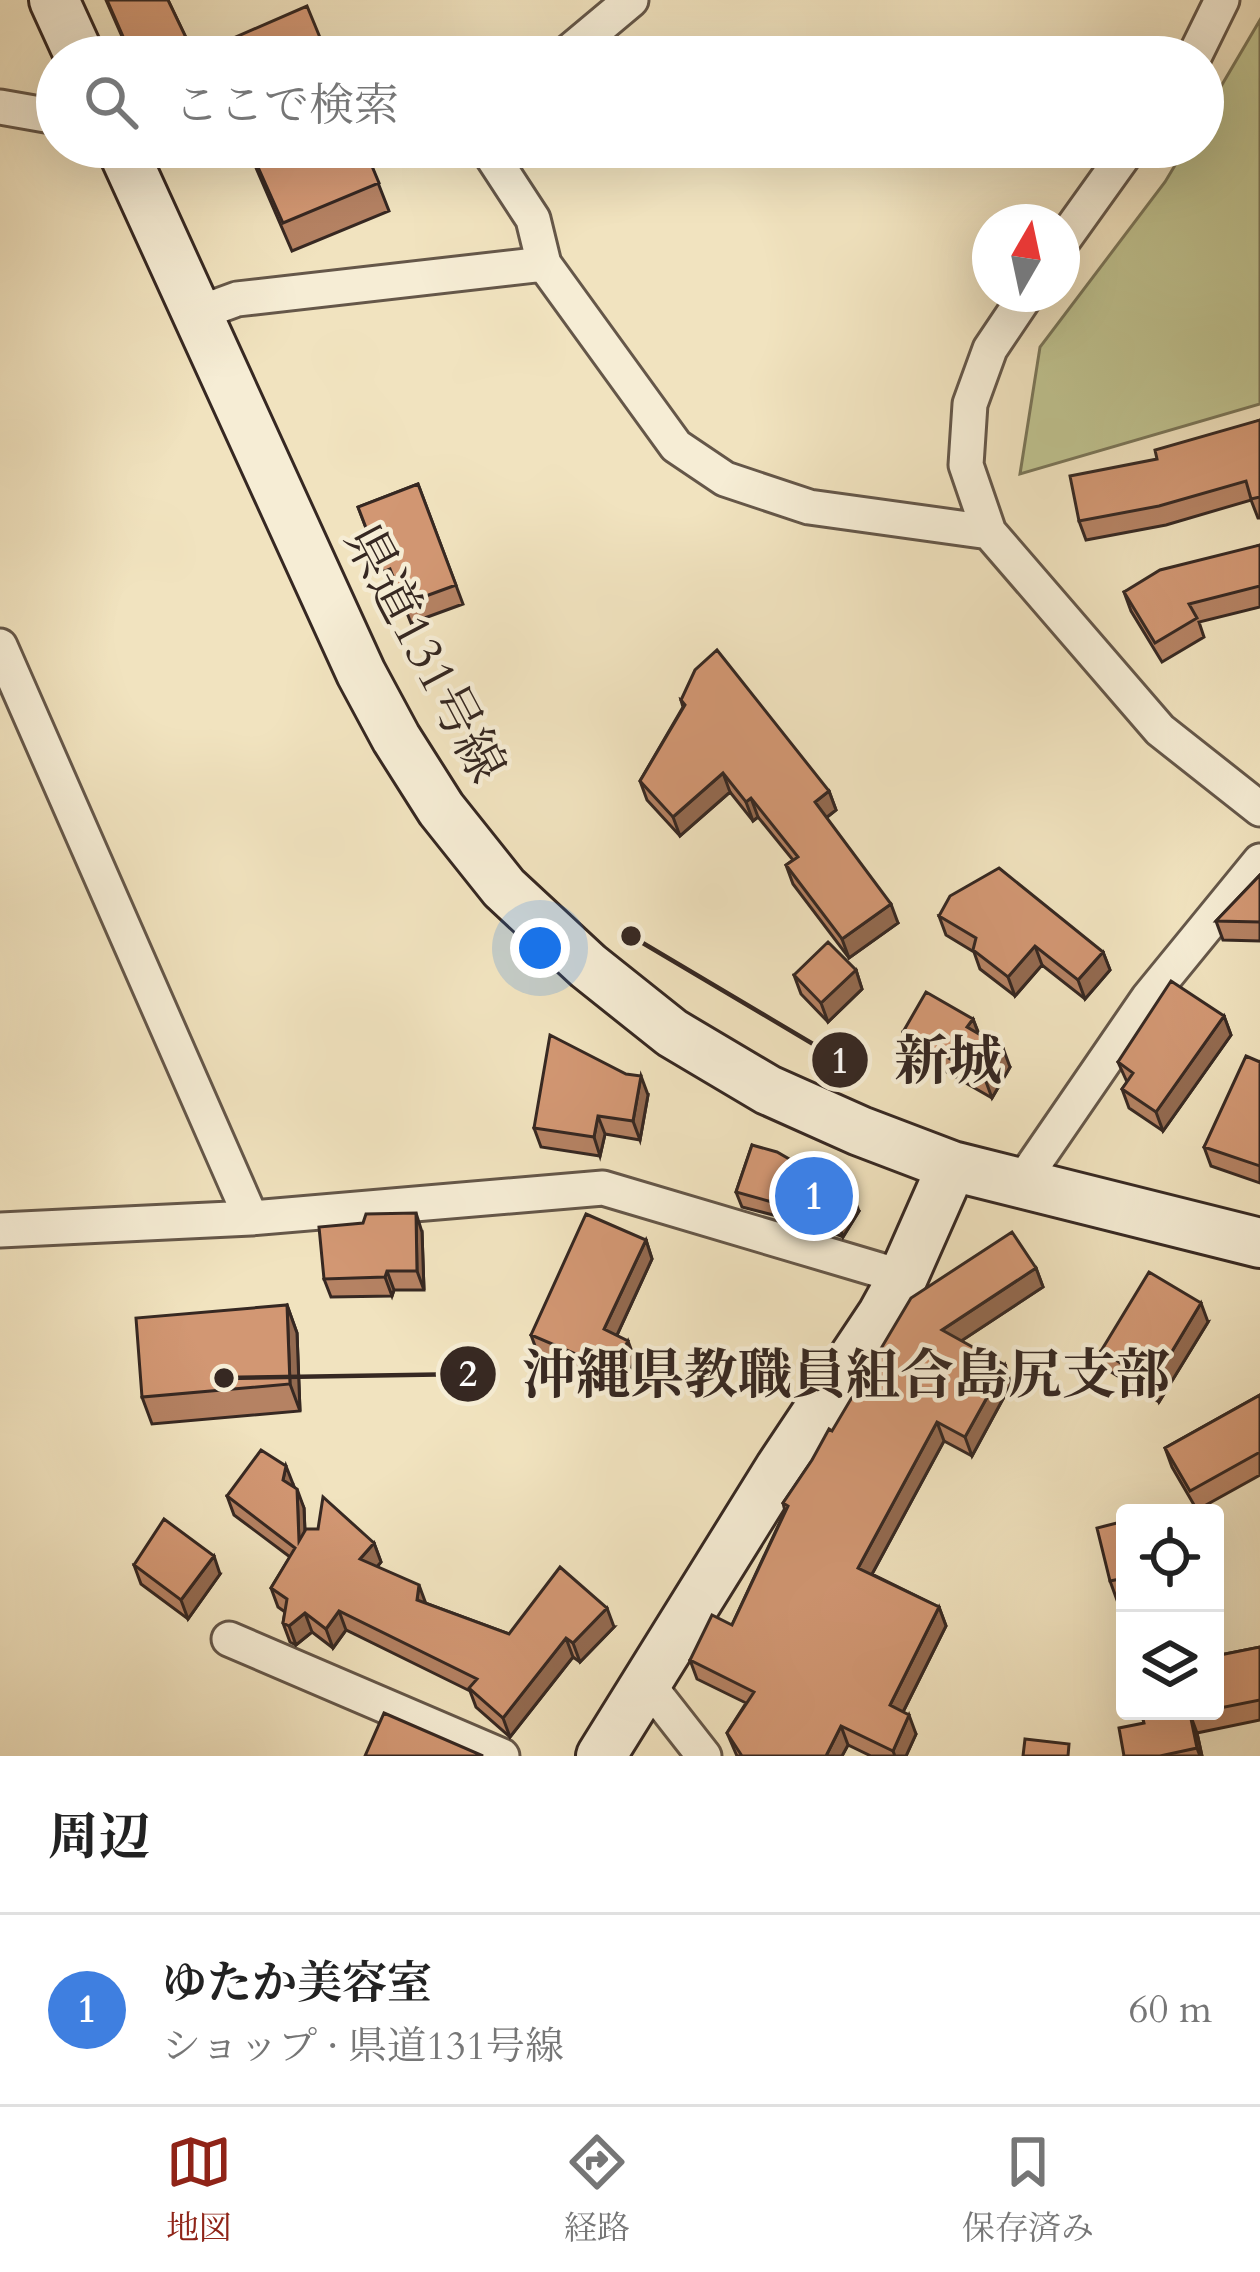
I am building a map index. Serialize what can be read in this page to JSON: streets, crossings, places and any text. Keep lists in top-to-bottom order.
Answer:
{
  "streets": {
    "main road": ["県道131号線"]
  },
  "places": ["新城", "沖縄県教職員組合島尻支部"],
  "north": "top",
  "page": {
    "search": "ここで検索",
    "pins": "1",
    "heading": "周辺",
    "list": [
      {
        "mark": "1",
        "name": "ゆたか美容室",
        "note": "ショップ · 県道131号線",
        "value": "60 m"
      }
    ],
    "nav": ["地図", "経路", "保存済み"]
  }
}
